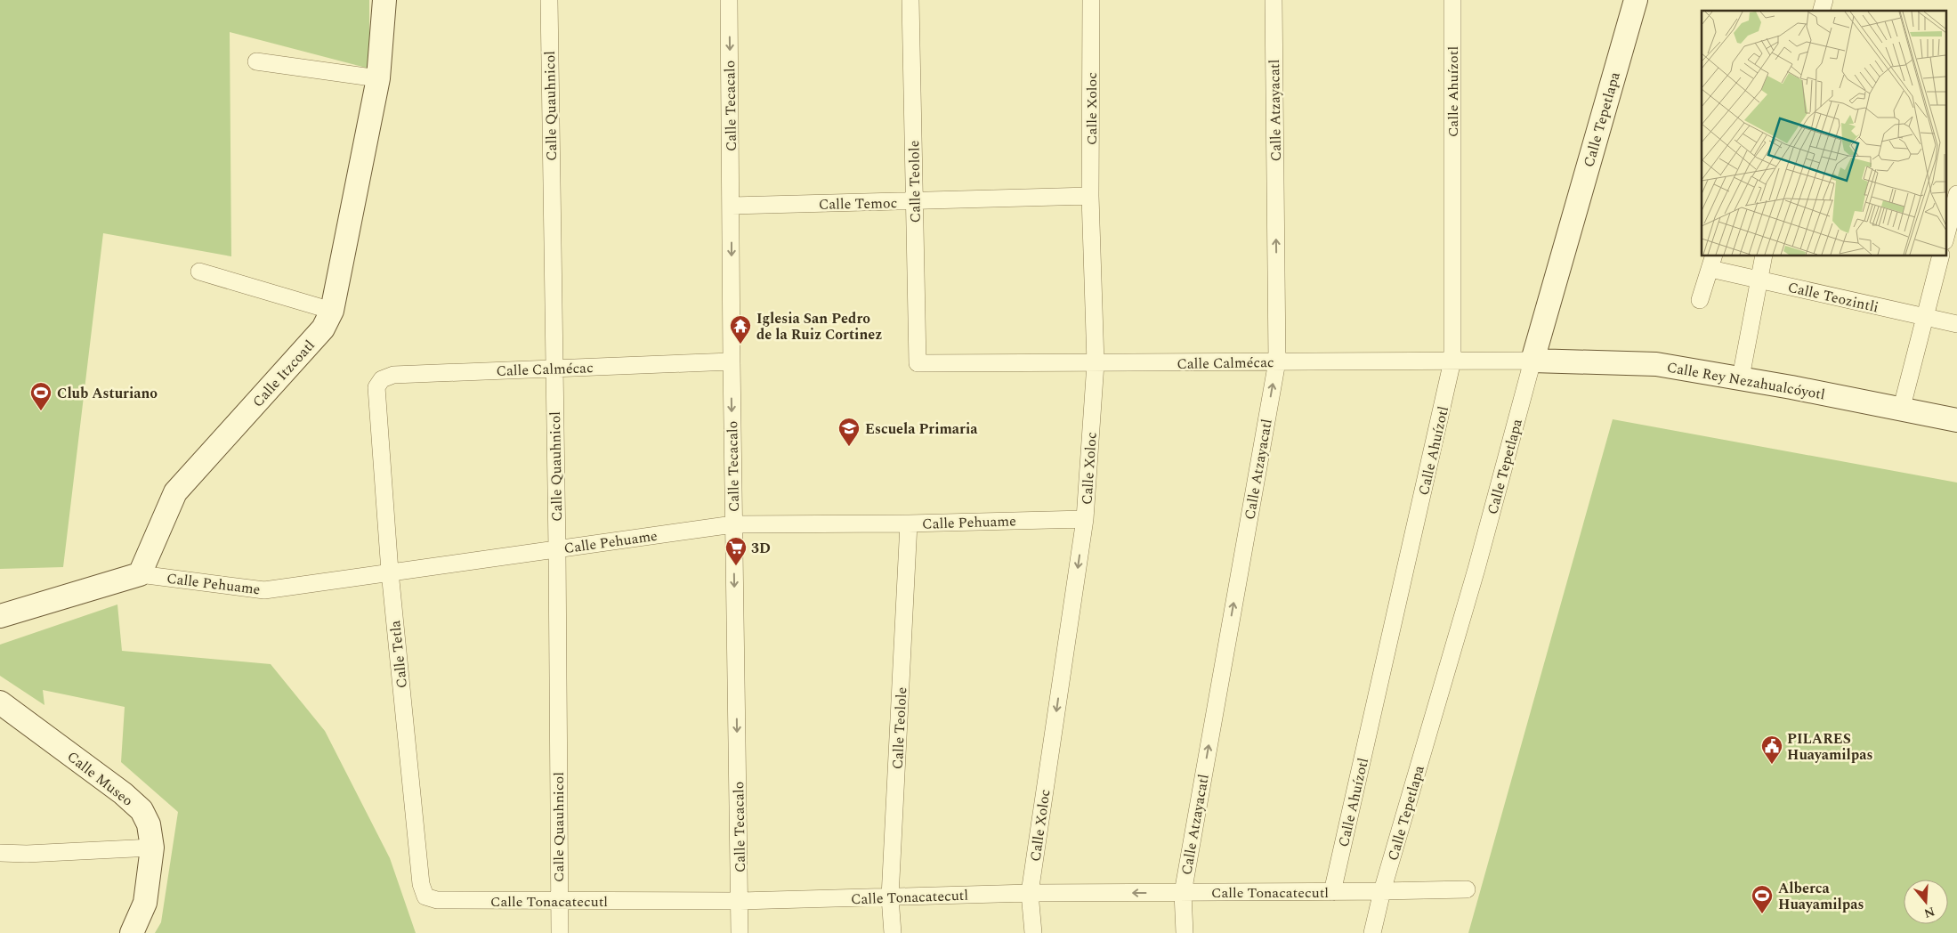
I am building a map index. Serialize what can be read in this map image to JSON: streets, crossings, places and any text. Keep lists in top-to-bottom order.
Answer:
{
  "streets": {
    "street": [
      "Calle Ahuízotl",
      "Calle Quauhnicol",
      "Calle Tecacalo",
      "Calle Xoloc",
      "Calle Atzayacatl",
      "Calle Tepetlapa",
      "Calle Teolole",
      "Calle Temoc",
      "Calle Teozintli",
      "Calle Calmécac",
      "Calle Itzcoatl",
      "Calle Rey Nezahualcóyotl",
      "Calle Pehuame",
      "Calle Tetla",
      "Calle Museo",
      "Calle Tonacatecutl"
    ]
  },
  "crossings": [
    ["Calle Ahuízotl", "Calle Calmécac"],
    ["Calle Ahuízotl", "Calle Tonacatecutl"],
    ["Calle Quauhnicol", "Calle Calmécac"],
    ["Calle Quauhnicol", "Calle Pehuame"],
    ["Calle Quauhnicol", "Calle Tonacatecutl"],
    ["Calle Tecacalo", "Calle Temoc"],
    ["Calle Tecacalo", "Calle Calmécac"],
    ["Calle Tecacalo", "Calle Pehuame"],
    ["Calle Tecacalo", "Calle Tonacatecutl"],
    ["Calle Xoloc", "Calle Temoc"],
    ["Calle Xoloc", "Calle Calmécac"],
    ["Calle Xoloc", "Calle Pehuame"],
    ["Calle Xoloc", "Calle Tonacatecutl"],
    ["Calle Atzayacatl", "Calle Calmécac"],
    ["Calle Atzayacatl", "Calle Tonacatecutl"],
    ["Calle Tepetlapa", "Calle Calmécac"],
    ["Calle Tepetlapa", "Calle Rey Nezahualcóyotl"],
    ["Calle Tepetlapa", "Calle Tonacatecutl"],
    ["Calle Teolole", "Calle Temoc"],
    ["Calle Teolole", "Calle Calmécac"],
    ["Calle Teolole", "Calle Pehuame"],
    ["Calle Teolole", "Calle Tonacatecutl"],
    ["Calle Calmécac", "Calle Rey Nezahualcóyotl"],
    ["Calle Calmécac", "Calle Tetla"],
    ["Calle Itzcoatl", "Calle Pehuame"],
    ["Calle Pehuame", "Calle Tetla"],
    ["Calle Tetla", "Calle Tonacatecutl"]
  ],
  "one_way": ["Calle Tecacalo", "Calle Xoloc", "Calle Atzayacatl"],
  "places": {
    "temple": ["Iglesia San Pedro de la Ruiz Cortinez"],
    "sports": ["Club Asturiano", "Alberca Huayamilpas"],
    "school or university": ["Escuela Primaria"],
    "supermarket": ["3D"],
    "public building": ["PILARES Huayamilpas"]
  },
  "north": "bottom"
}
